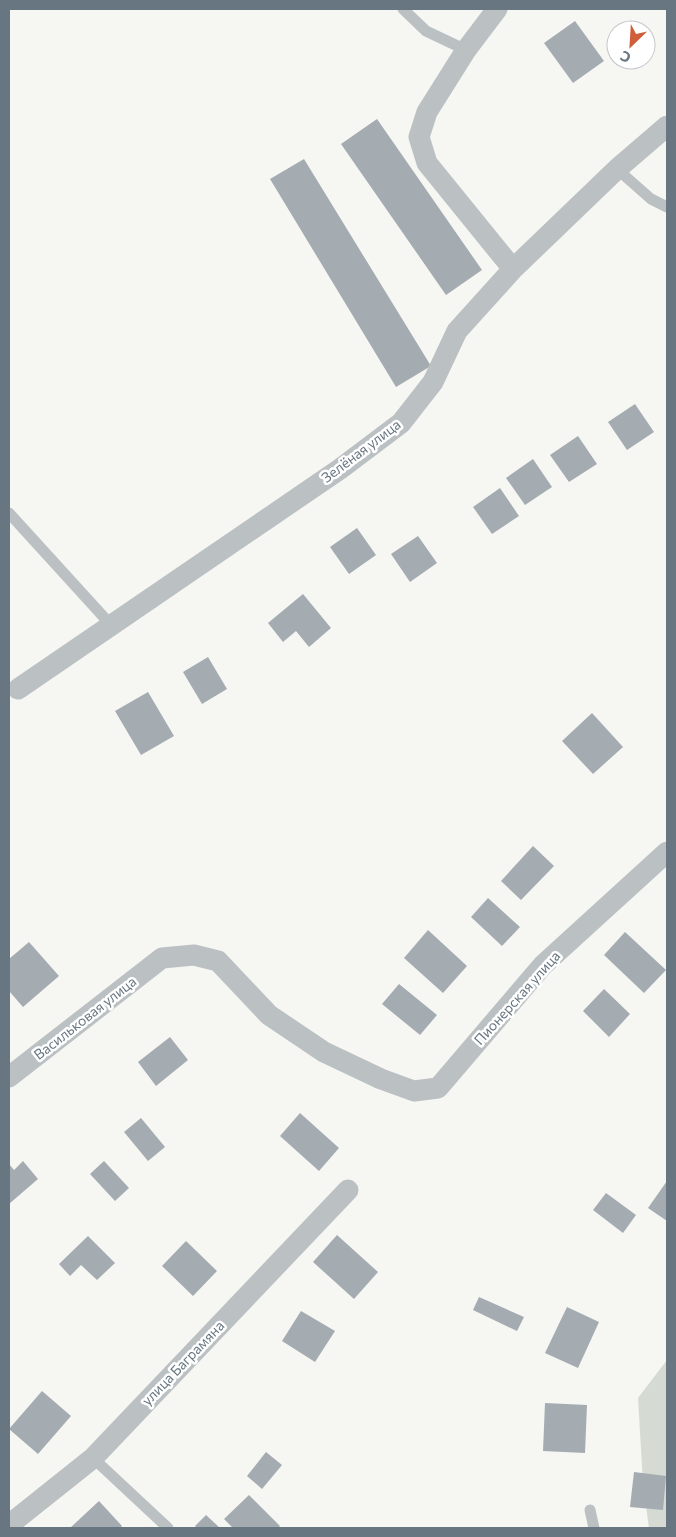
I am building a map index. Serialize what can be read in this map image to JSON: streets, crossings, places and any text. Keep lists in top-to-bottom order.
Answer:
{
  "streets": {
    "street": [
      "Зелёная улица",
      "Пионерская улица",
      "Васильковая улица",
      "улица Баграмяна"
    ]
  },
  "crossings": [
    ["Пионерская улица", "Васильковая улица"]
  ],
  "north": "bottom left"
}
